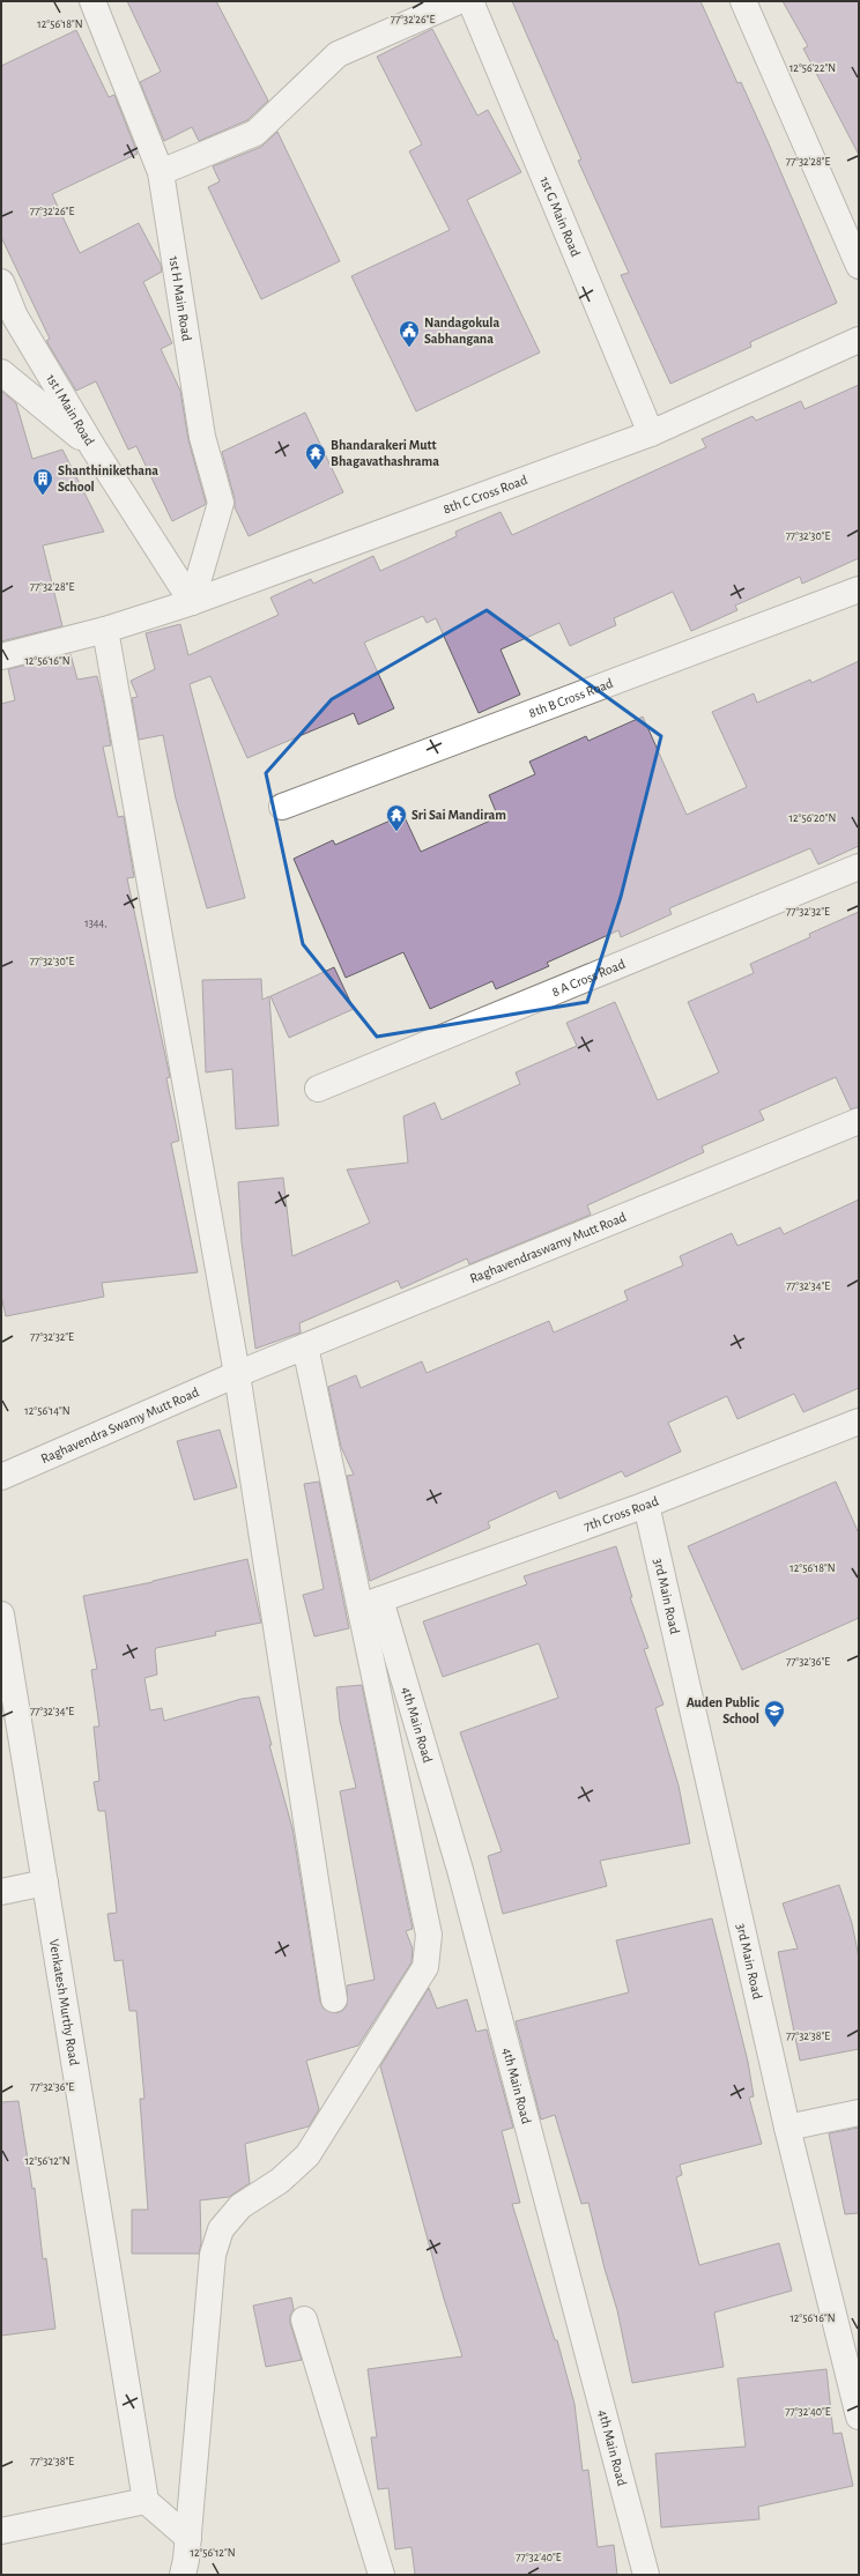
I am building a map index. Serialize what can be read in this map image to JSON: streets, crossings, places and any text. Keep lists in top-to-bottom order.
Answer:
{
  "streets": {
    "street": [
      "1st G Main Road",
      "1st H Main Road",
      "1st I Main Road",
      "8th C Cross Road",
      "8th B Cross Road",
      "8 A Cross Road",
      "Raghavendraswamy Mutt Road",
      "Raghavendra Swamy Mutt Road",
      "7th Cross Road",
      "3rd Main Road",
      "4th Main Road",
      "Venkatesh Murthy Road"
    ]
  },
  "crossings": [
    ["1st G Main Road", "8th C Cross Road"],
    ["1st H Main Road", "1st I Main Road"],
    ["1st H Main Road", "8th C Cross Road"],
    ["1st I Main Road", "8th C Cross Road"],
    ["Raghavendraswamy Mutt Road", "Raghavendra Swamy Mutt Road"],
    ["7th Cross Road", "3rd Main Road"],
    ["7th Cross Road", "4th Main Road"]
  ],
  "places": {
    "public building": ["Nandagokula Sabhangana"],
    "temple": ["Bhandarakeri Mutt Bhagavathashrama", "Sri Sai Mandiram"],
    "building": ["Shanthinikethana School"],
    "school or university": ["Auden Public School"]
  },
  "house_numbers": ["1344,"],
  "coordinates": [
    "77°32'26\"E",
    "12°56'18\"N",
    "12°56'22\"N",
    "77°32'28\"E",
    "77°32'30\"E",
    "12°56'16\"N",
    "12°56'20\"N",
    "77°32'32\"E",
    "77°32'34\"E",
    "12°56'14\"N",
    "77°32'36\"E",
    "77°32'38\"E",
    "12°56'12\"N",
    "77°32'40\"E"
  ]
}
